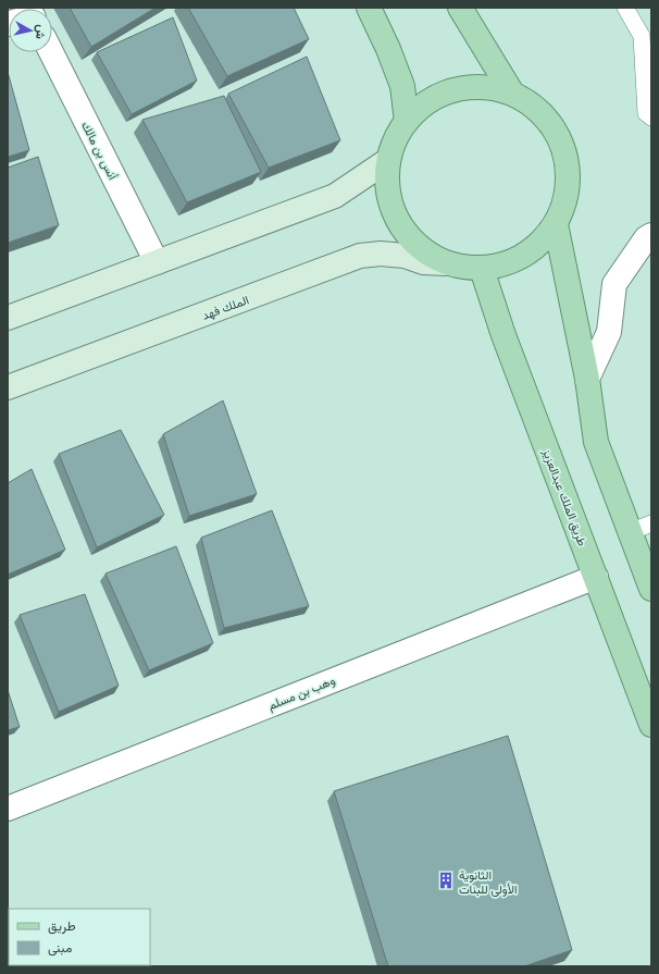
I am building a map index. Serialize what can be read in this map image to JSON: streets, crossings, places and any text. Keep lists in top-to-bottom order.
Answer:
{
  "streets": {
    "main road": ["طريق الملك عبدالعزيز"],
    "street": ["أنس بن مالك", "الملك فهد", "وهب بن مسلم"]
  },
  "crossings": [
    ["طريق الملك عبدالعزيز", "وهب بن مسلم"]
  ],
  "places": {
    "building": ["الثانوية الأولى للبنات"]
  },
  "legend": ["طريق", "مبنى"],
  "north": "right"
}
